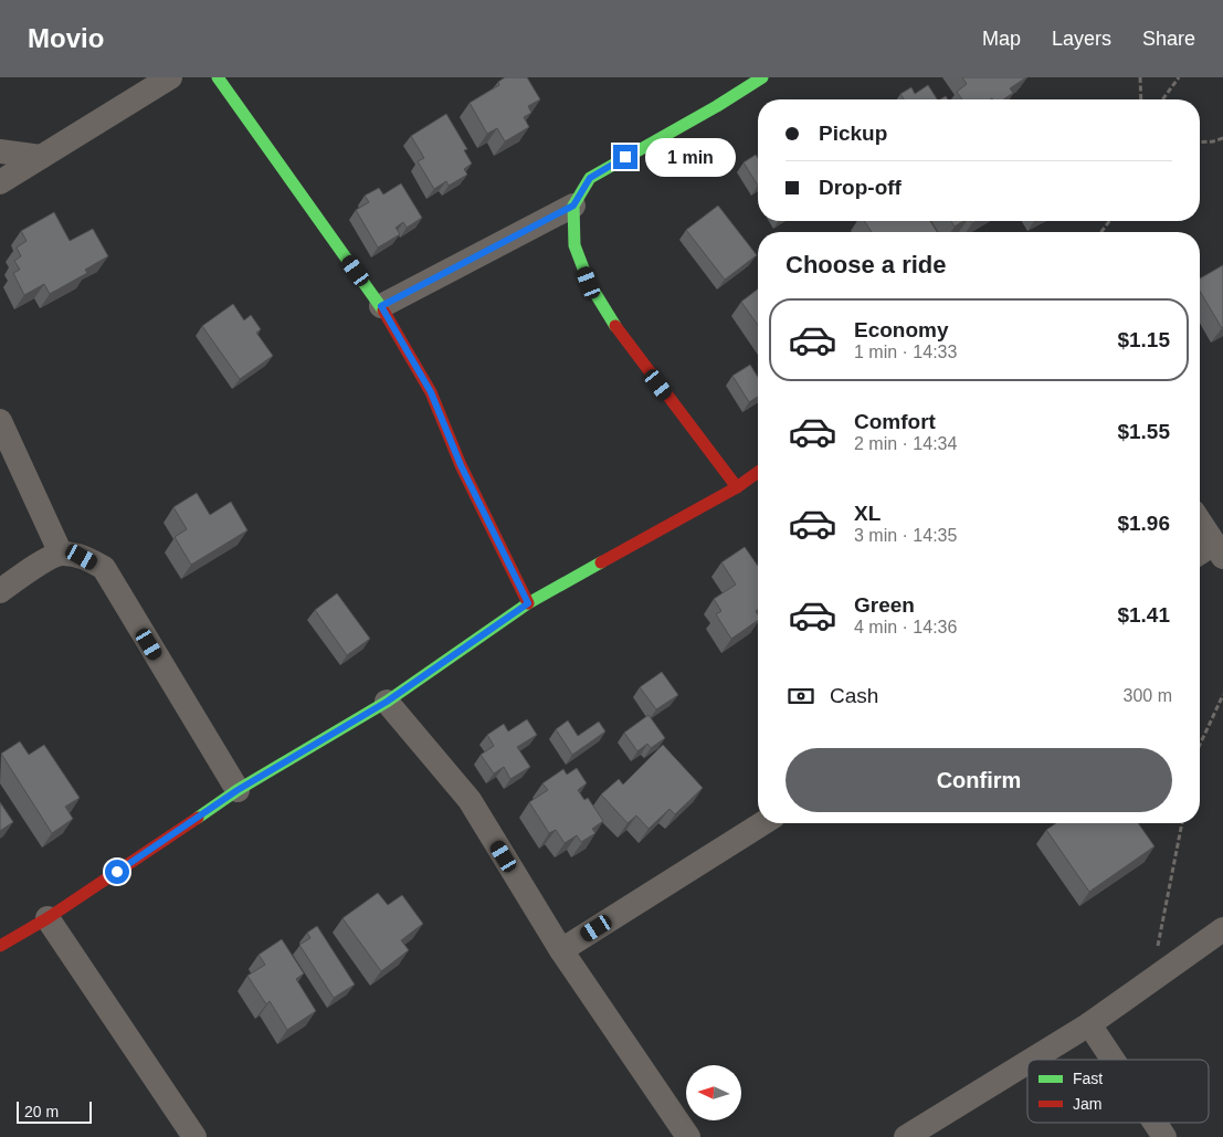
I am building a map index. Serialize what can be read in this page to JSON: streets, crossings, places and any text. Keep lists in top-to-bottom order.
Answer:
{
  "legend": ["Fast", "Jam"],
  "scale_bar": "20 m",
  "north": "left",
  "page": {
    "header": "Movio",
    "nav": ["Map", "Layers", "Share"],
    "banner": ["Pickup", "Drop-off"],
    "bubble": "1 min",
    "heading": "Choose a ride",
    "list": [
      {
        "name": "Economy",
        "note": "1 min · 14:33",
        "value": "$1.15"
      },
      {
        "name": "Comfort",
        "note": "2 min · 14:34",
        "value": "$1.55"
      },
      {
        "name": "XL",
        "note": "3 min · 14:35",
        "value": "$1.96"
      },
      {
        "name": "Green",
        "note": "4 min · 14:36",
        "value": "$1.41"
      }
    ],
    "pay": ["Cash", "300 m"],
    "buttons": "Confirm",
    "scale": "20 m"
  }
}
